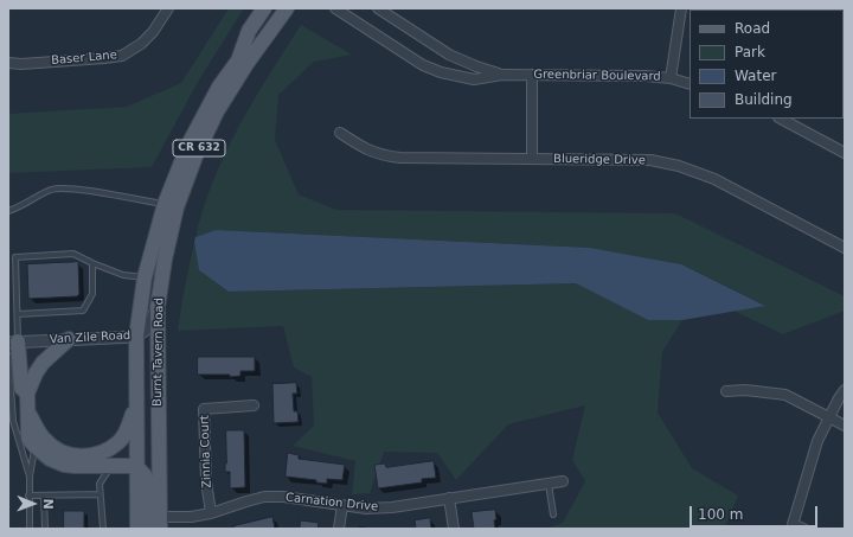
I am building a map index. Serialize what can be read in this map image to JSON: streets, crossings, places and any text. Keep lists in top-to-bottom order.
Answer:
{
  "streets": {
    "main road": ["CR 632", "Burnt Tavern Road"],
    "street": [
      "Baser Lane",
      "Greenbriar Boulevard",
      "Blueridge Drive",
      "Van Zile Road",
      "Zinnia Court",
      "Carnation Drive"
    ]
  },
  "crossings": [
    ["Van Zile Road", "Burnt Tavern Road"],
    ["Burnt Tavern Road", "Carnation Drive"],
    ["Zinnia Court", "Carnation Drive"]
  ],
  "legend": [
    "Road",
    "Park",
    "Water",
    "Building"
  ],
  "scale_bar": "100 m",
  "north": "right"
}
